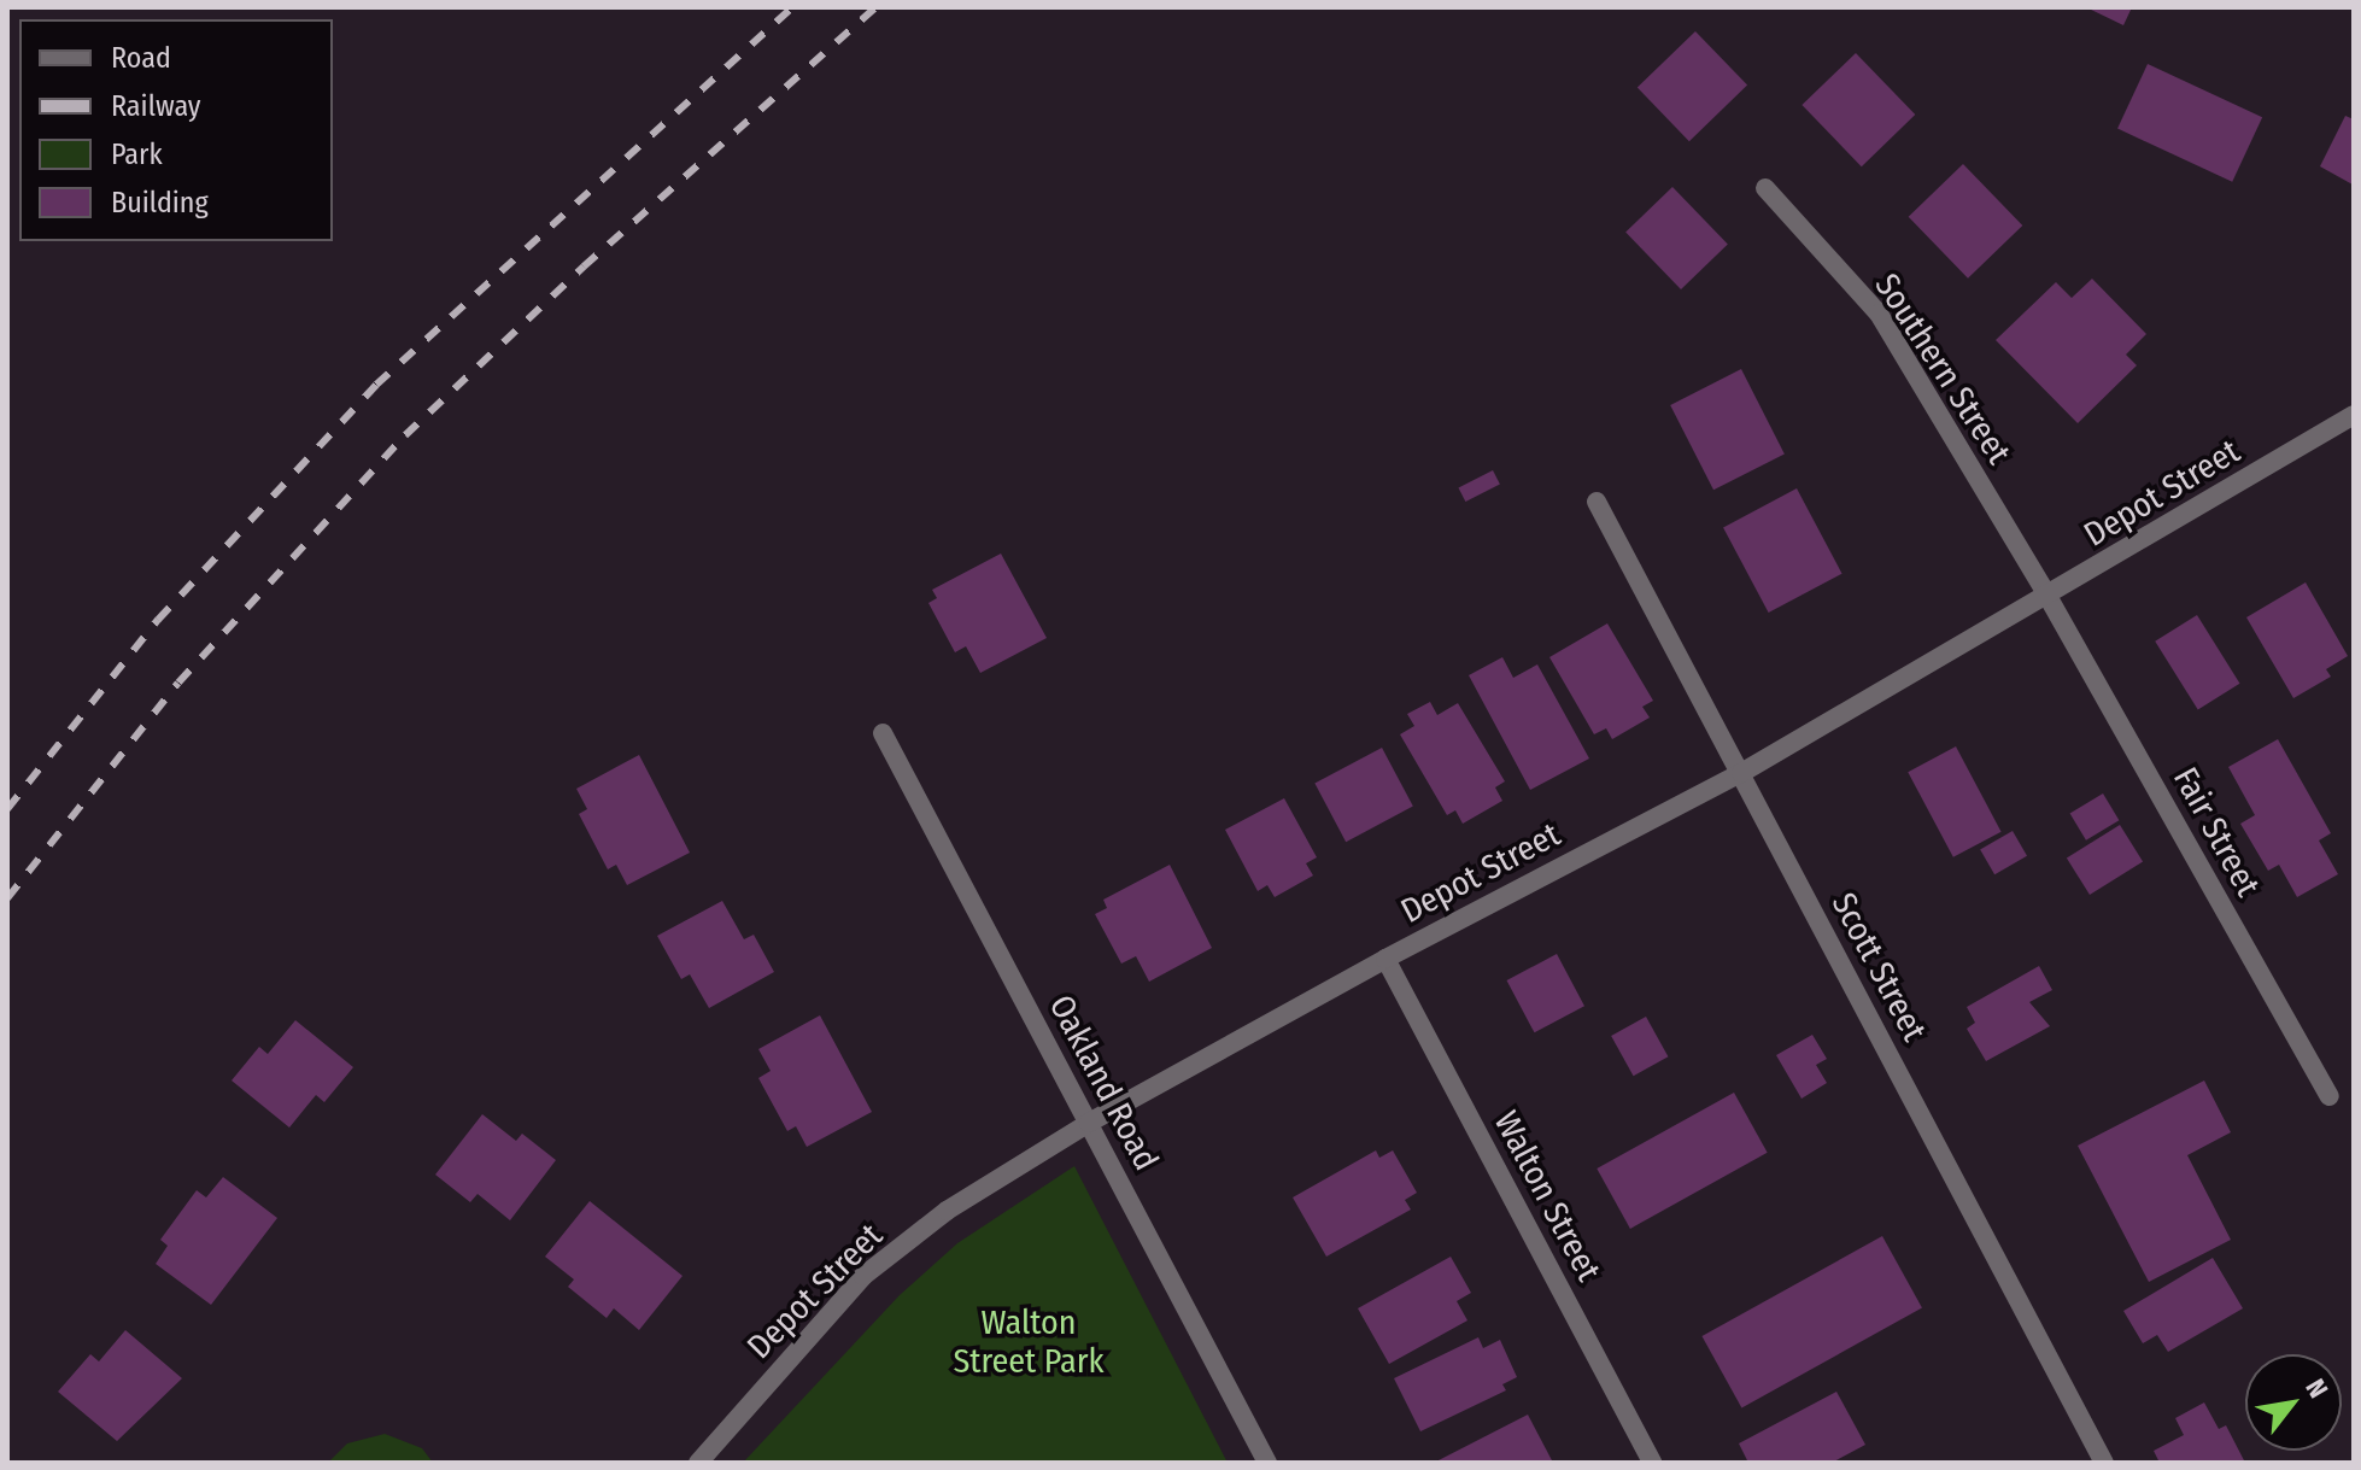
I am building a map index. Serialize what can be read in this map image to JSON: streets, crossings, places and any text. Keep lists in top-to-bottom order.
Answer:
{
  "streets": {
    "street": [
      "Southern Street",
      "Depot Street",
      "Fair Street",
      "Scott Street",
      "Oakland Road",
      "Walton Street"
    ]
  },
  "crossings": [
    ["Southern Street", "Depot Street"],
    ["Southern Street", "Fair Street"],
    ["Depot Street", "Fair Street"],
    ["Depot Street", "Scott Street"],
    ["Depot Street", "Oakland Road"],
    ["Depot Street", "Walton Street"]
  ],
  "parks": ["Walton Street Park"],
  "legend": [
    "Road",
    "Railway",
    "Park",
    "Building"
  ],
  "north": "top right"
}
